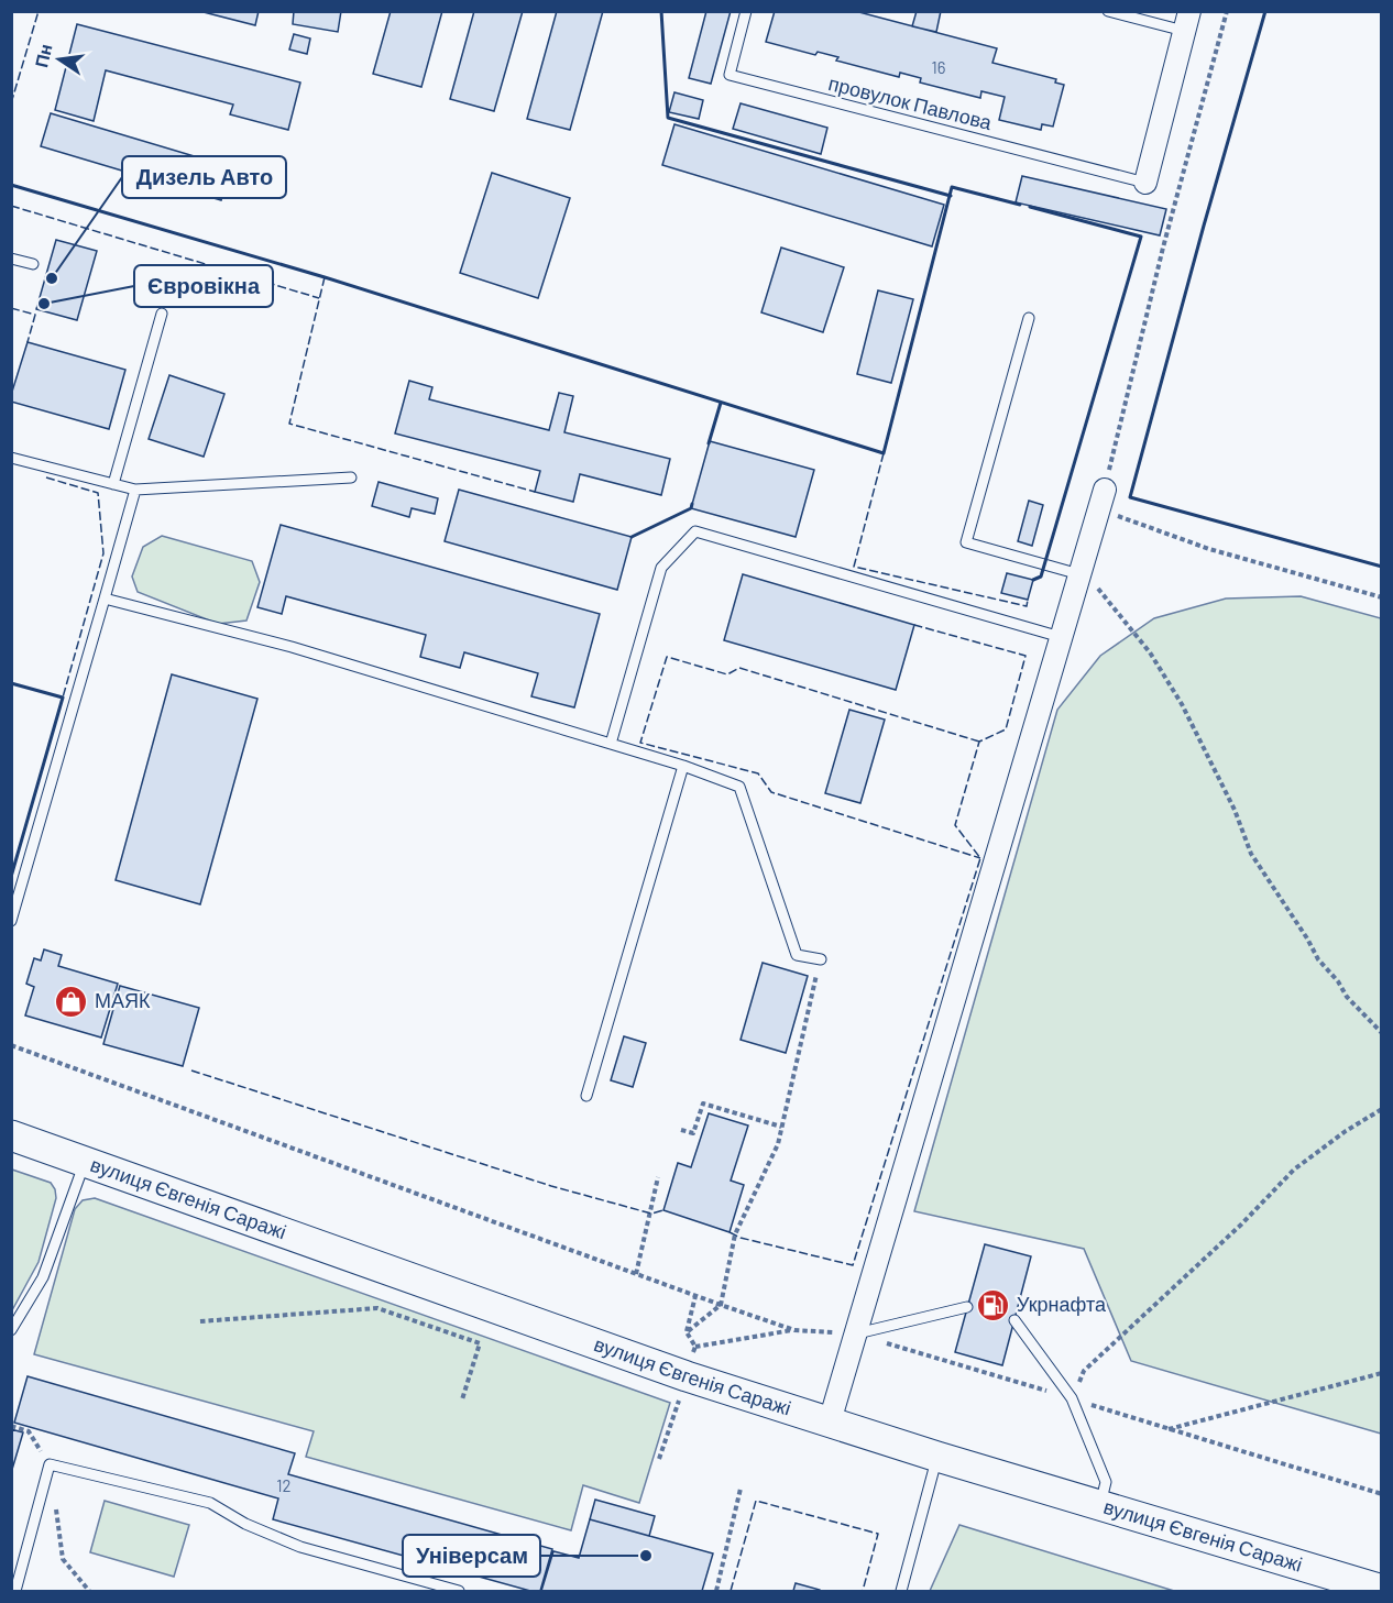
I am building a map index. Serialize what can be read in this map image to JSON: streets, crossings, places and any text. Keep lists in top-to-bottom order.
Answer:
{
  "streets": {
    "main road": ["вулиця Євгенія Саражі"],
    "lane": ["провулок Павлова"]
  },
  "places": {
    "other": ["Дизель Авто", "Євровікна", "Універсам"],
    "shop": ["МАЯК"],
    "fuel station": ["Укрнафта"]
  },
  "house_numbers": ["16", "12"],
  "north": "left"
}
